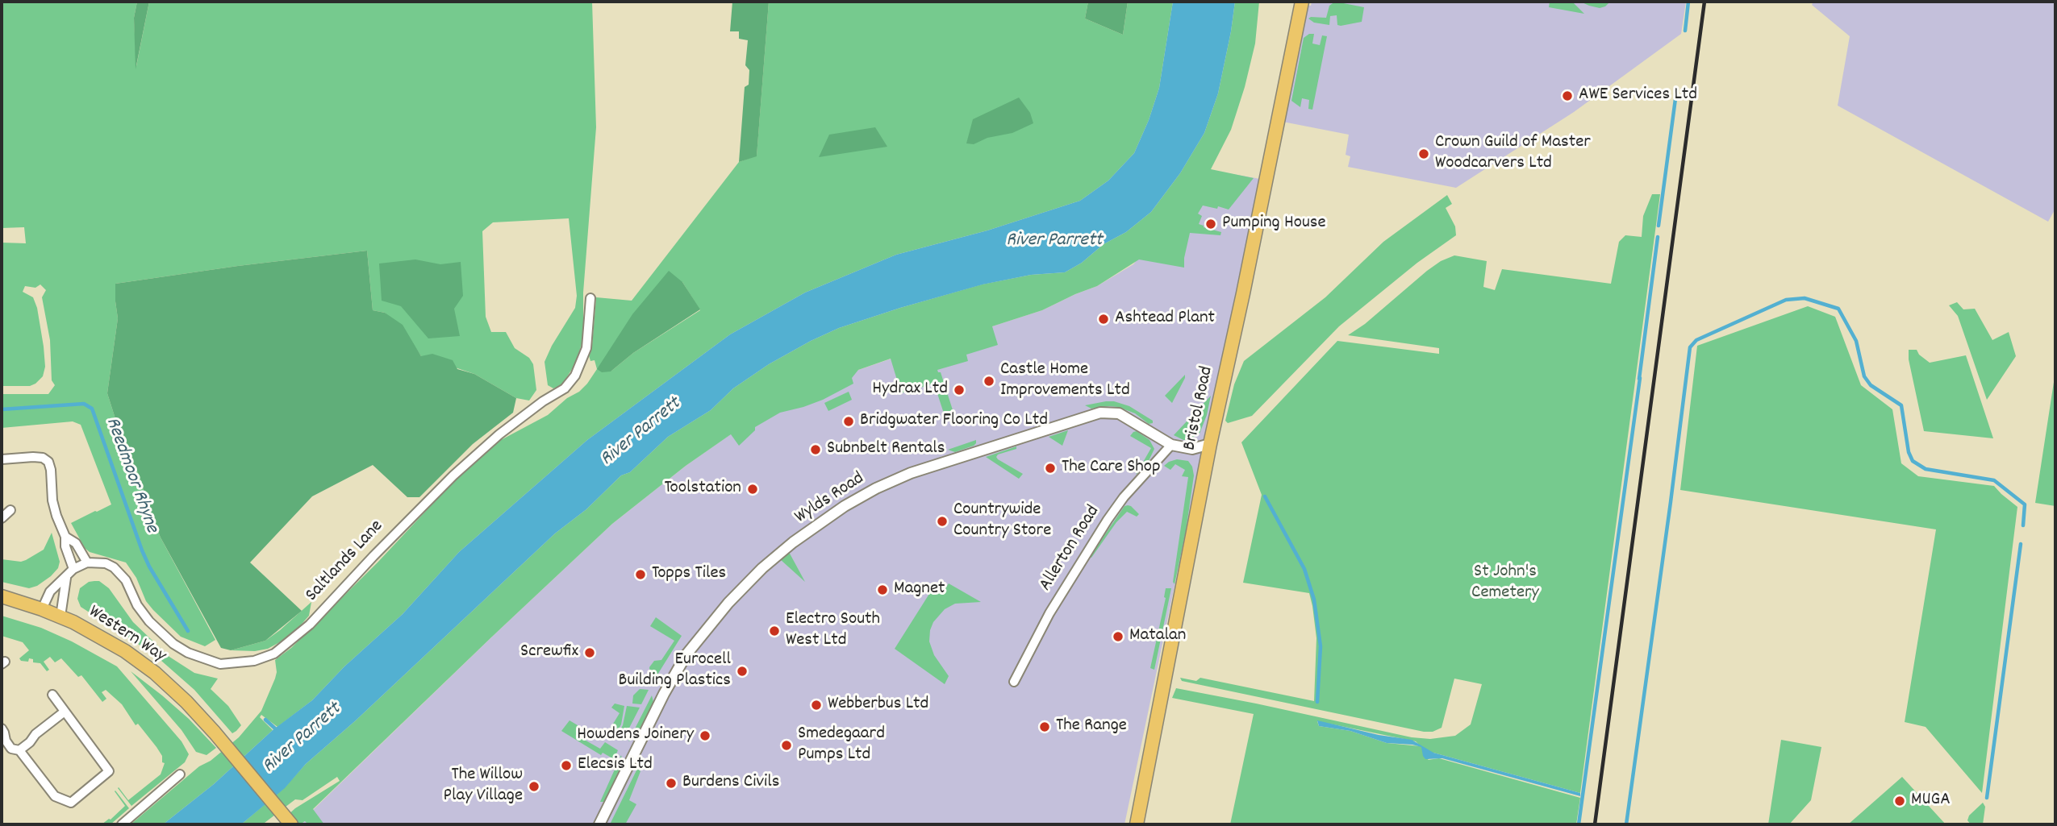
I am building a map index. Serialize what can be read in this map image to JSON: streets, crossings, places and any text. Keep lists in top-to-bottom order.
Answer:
{
  "streets": {
    "main road": ["Bristol Road", "Western Way"],
    "street": ["Wylds Road", "Allerton Road", "Saltlands Lane"]
  },
  "crossings": [
    ["Bristol Road", "Wylds Road"],
    ["Wylds Road", "Allerton Road"]
  ],
  "water": ["River Parrett", "Reedmoor Rhyne"],
  "parks": ["St John's Cemetery"],
  "places": [
    "AWE Services Ltd",
    "Crown Guild of Master Woodcarvers Ltd",
    "Pumping House",
    "Ashtead Plant",
    "Castle Home Improvements Ltd",
    "Hydrax Ltd",
    "Bridgwater Flooring Co Ltd",
    "Subnbelt Rentals",
    "The Care Shop",
    "Toolstation",
    "Countrywide Country Store",
    "Topps Tiles",
    "Magnet",
    "Electro South West Ltd",
    "Matalan",
    "Screwfix",
    "Eurocell Building Plastics",
    "Webberbus Ltd",
    "The Range",
    "Howdens Joinery",
    "Smedegaard Pumps Ltd",
    "Elecsis Ltd",
    "Burdens Civils",
    "The Willow Play Village",
    "MUGA"
  ]
}
